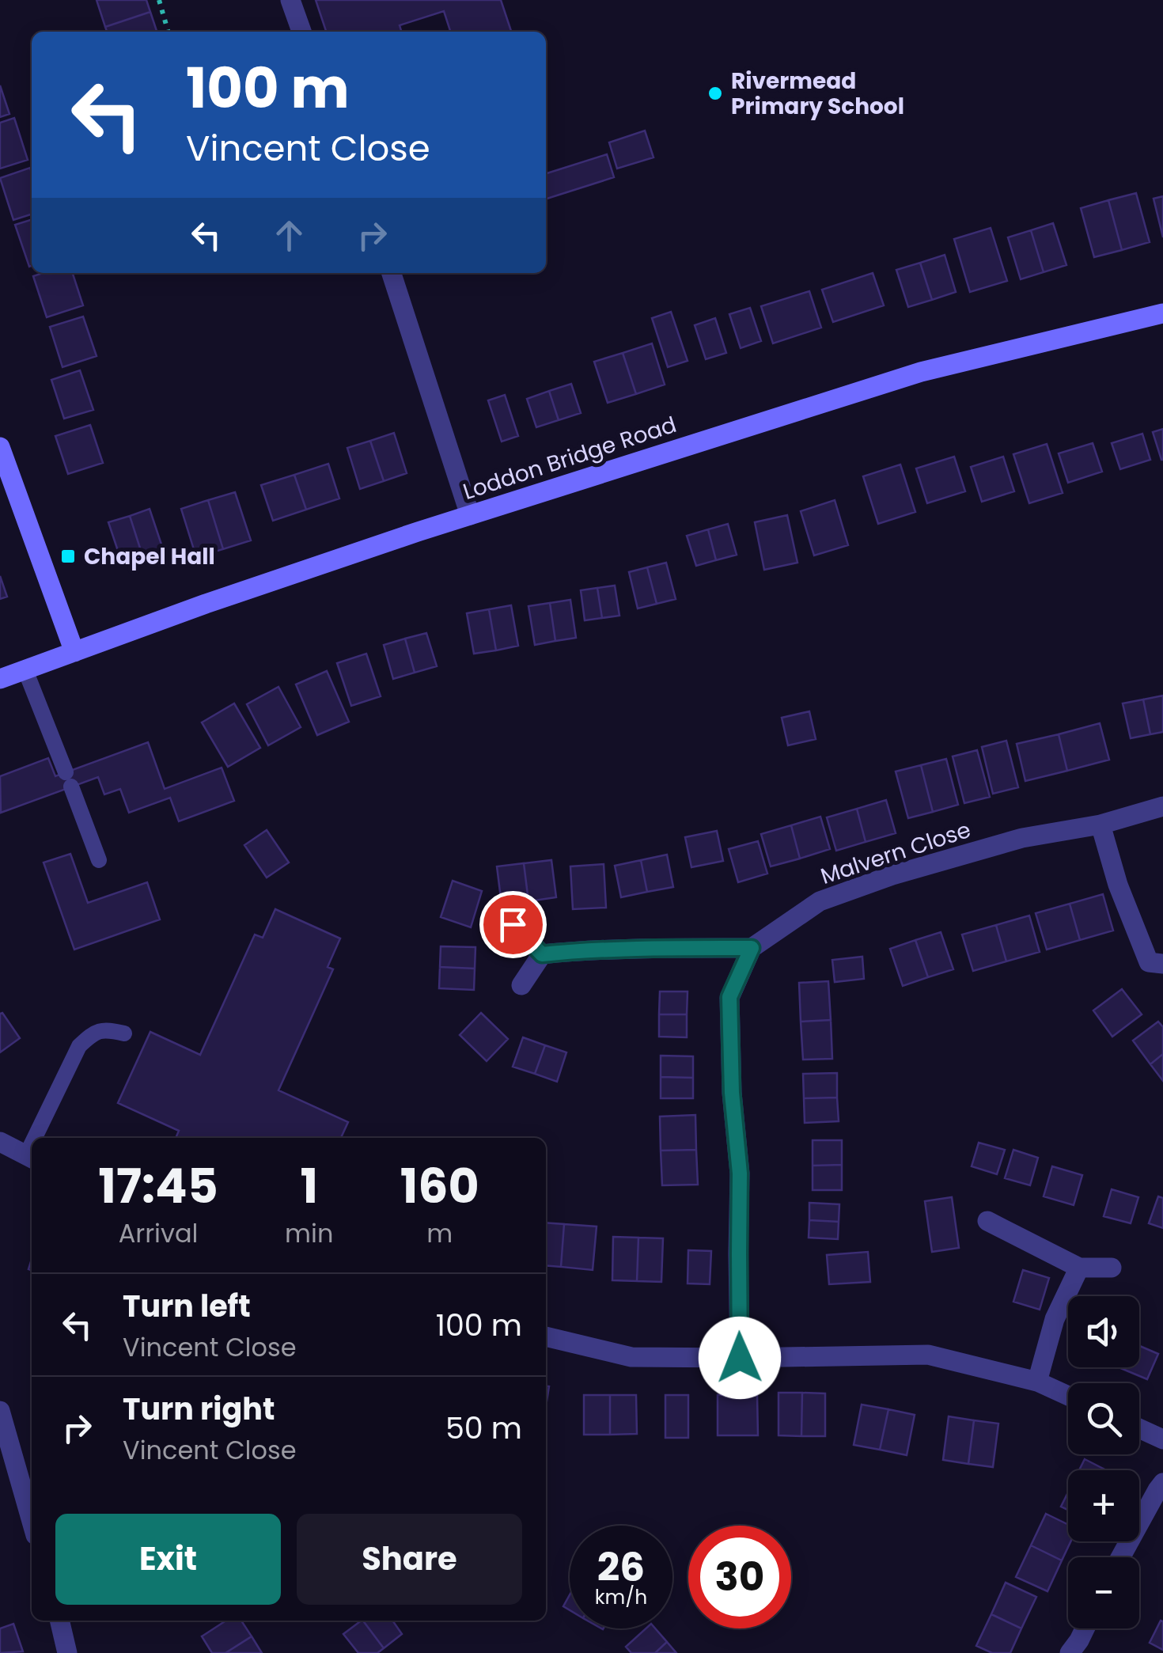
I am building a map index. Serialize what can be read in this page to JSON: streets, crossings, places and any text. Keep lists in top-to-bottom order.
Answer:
{
  "streets": {
    "street": ["Loddon Bridge Road", "Malvern Close"]
  },
  "places": {
    "other": ["Rivermead Primary School"],
    "transit": ["Chapel Hall"]
  },
  "page": {
    "turn": ["100 m", "Vincent Close"],
    "eta": [
      "17:45",
      "Arrival",
      "1",
      "min",
      "160",
      "m"
    ],
    "list": [
      {
        "name": "Turn left",
        "note": "Vincent Close",
        "value": "100 m"
      },
      {
        "name": "Turn right",
        "note": "Vincent Close",
        "value": "50 m"
      }
    ],
    "map_buttons": ["+", "−"],
    "buttons": ["Exit", "Share"],
    "speed": "26 km/h",
    "limit": "30"
  }
}
